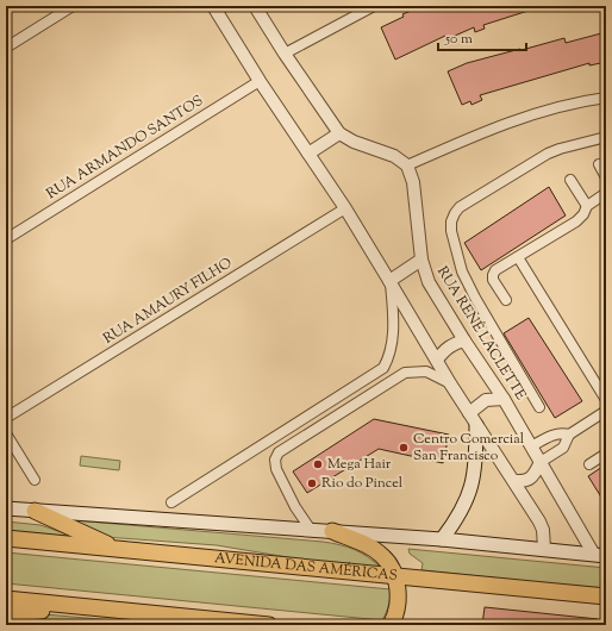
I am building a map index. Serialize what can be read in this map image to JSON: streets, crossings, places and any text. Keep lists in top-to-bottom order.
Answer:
{
  "streets": {
    "highway": ["AVENIDA DAS AMÉRICAS"],
    "street": ["RUA ARMANDO SANTOS", "RUA AMAURY FILHO", "RUA RENÊ LACLETTE"]
  },
  "places": ["Centro Comercial San Francisco", "Mega Hair", "Rio do Pincel"],
  "scale_bar": "50 m"
}
